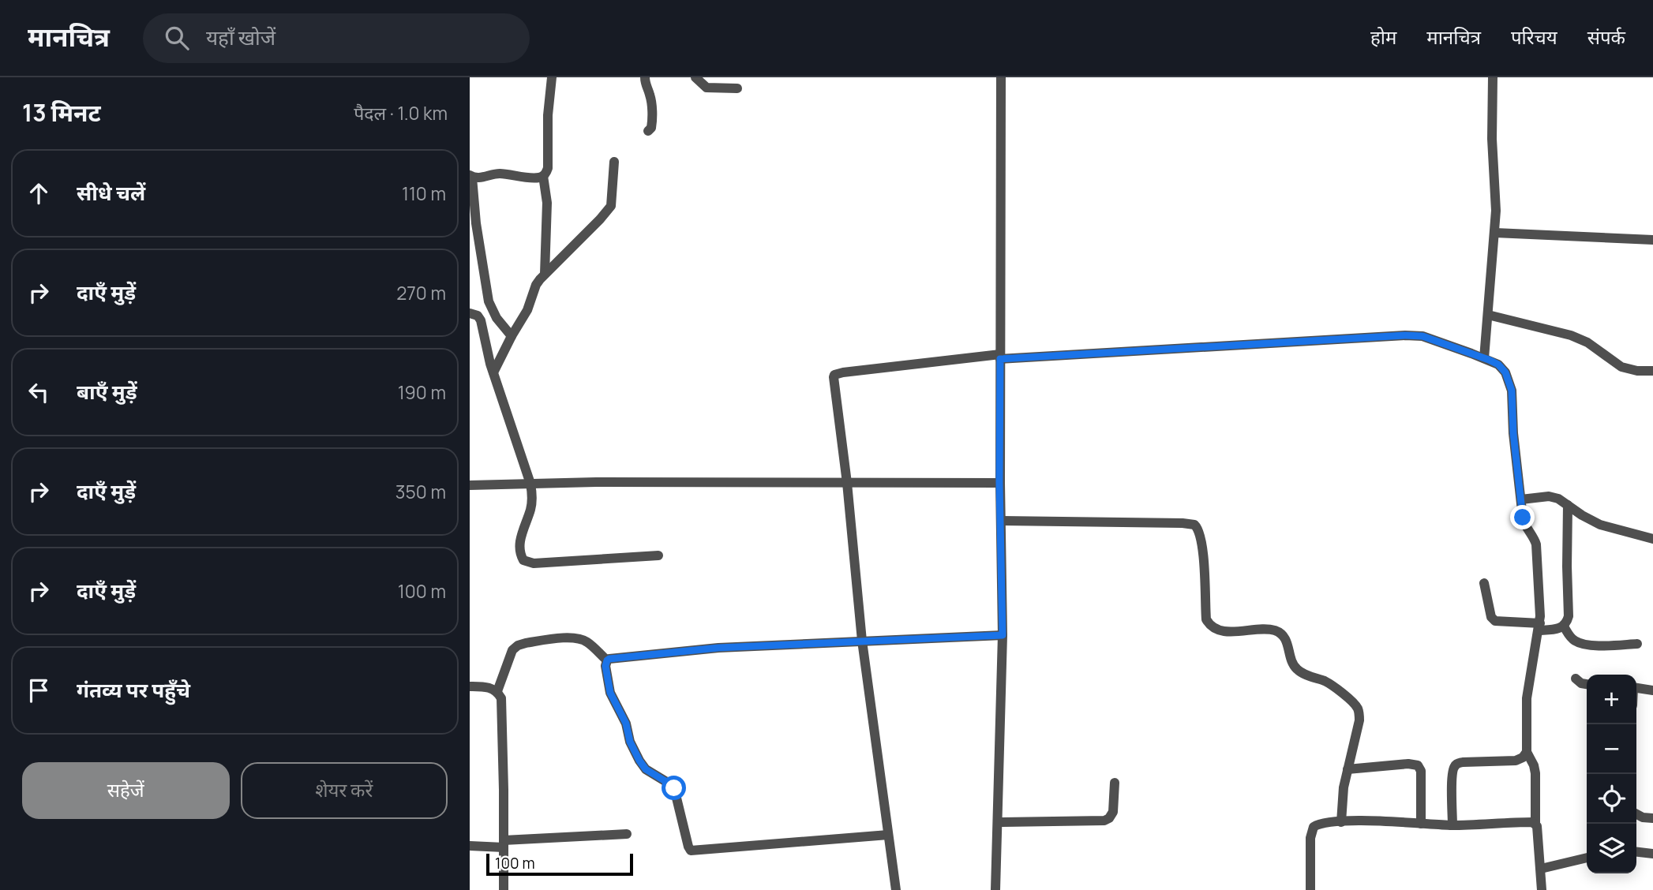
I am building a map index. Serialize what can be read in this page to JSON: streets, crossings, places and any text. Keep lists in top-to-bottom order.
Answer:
{
  "scale_bar": "100 m",
  "page": {
    "header": "मानचित्र",
    "search": "यहाँ खोजें",
    "nav": [
      "होम",
      "मानचित्र",
      "परिचय",
      "संपर्क"
    ],
    "heading": ["13 मिनट", "पैदल · 1.0 km"],
    "list": [
      ["सीधे चलें", "110 m"],
      ["दाएँ मुड़ें", "270 m"],
      ["बाएँ मुड़ें", "190 m"],
      ["दाएँ मुड़ें", "350 m"],
      ["दाएँ मुड़ें", "100 m"],
      "गंतव्य पर पहुँचे"
    ],
    "map_buttons": ["+", "−"],
    "buttons": ["सहेजें", "शेयर करें"],
    "scale": "100 m"
  }
}
